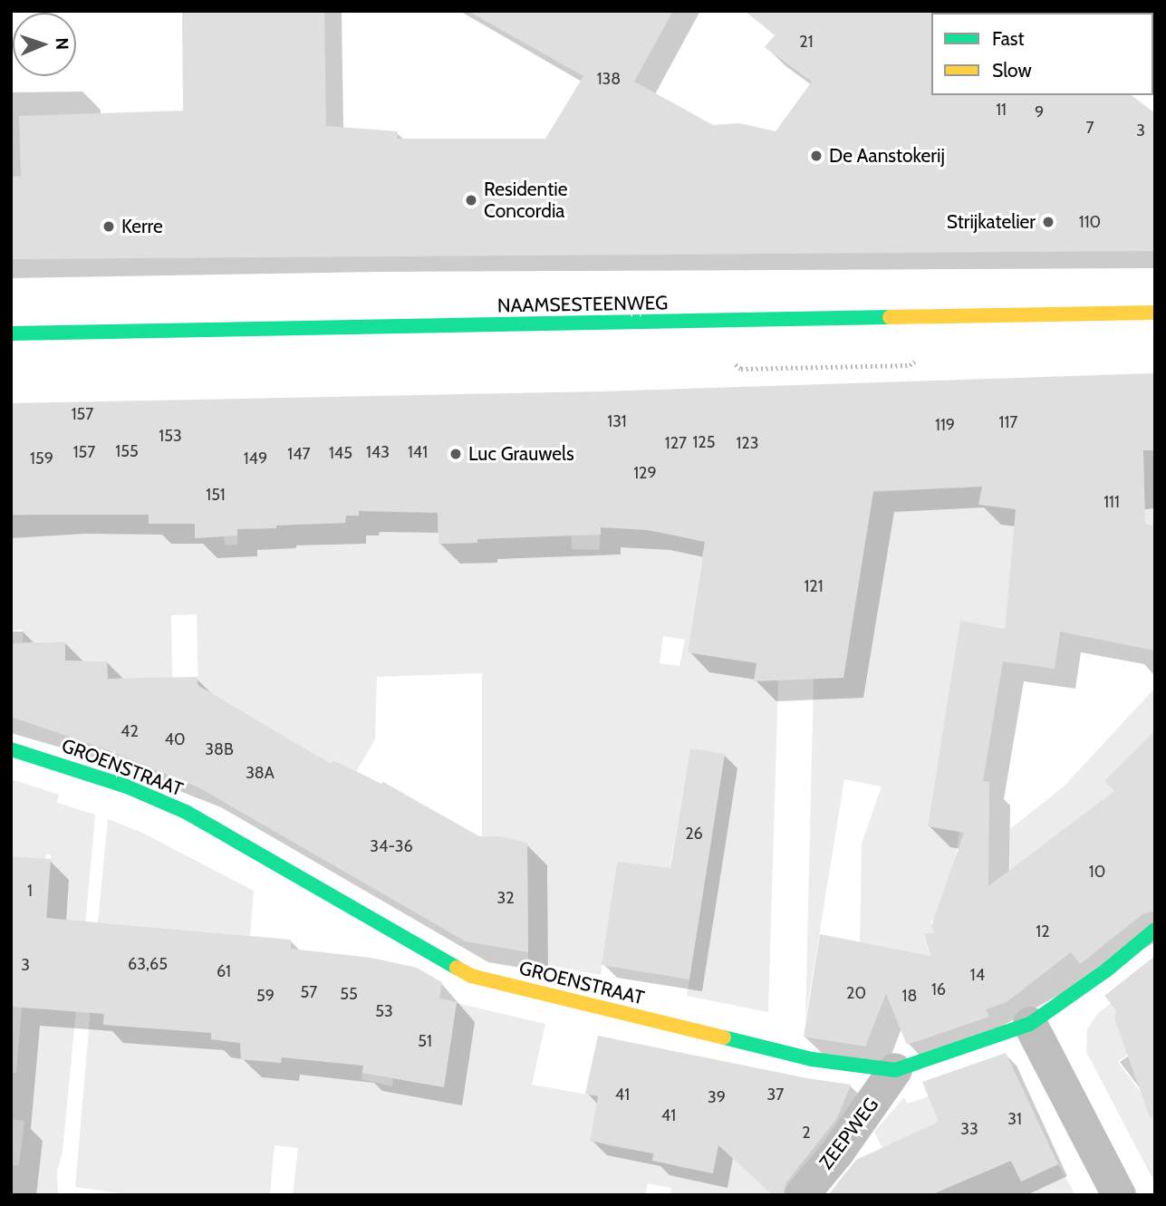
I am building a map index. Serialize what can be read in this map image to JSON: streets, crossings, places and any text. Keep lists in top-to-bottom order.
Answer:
{
  "streets": {
    "street": ["NAAMSESTEENWEG", "GROENSTRAAT", "ZEEPWEG"]
  },
  "crossings": [
    ["GROENSTRAAT", "ZEEPWEG"]
  ],
  "places": [
    "De Aanstokerij",
    "Residentie Concordia",
    "Strijkatelier",
    "Kerre",
    "Luc Grauwels"
  ],
  "house_numbers": [
    "21",
    "138",
    "11",
    "9",
    "7",
    "3",
    "110",
    "157",
    "131",
    "117",
    "119",
    "153",
    "125",
    "127",
    "123",
    "155",
    "157",
    "143",
    "141",
    "145",
    "147",
    "159",
    "149",
    "129",
    "151",
    "111",
    "121",
    "42",
    "40",
    "38B",
    "38A",
    "26",
    "34-36",
    "10",
    "1",
    "32",
    "12",
    "63,65",
    "3",
    "61",
    "14",
    "16",
    "57",
    "20",
    "55",
    "59",
    "18",
    "53",
    "51",
    "41",
    "37",
    "39",
    "41",
    "31",
    "33",
    "2"
  ],
  "legend": ["Fast", "Slow"],
  "north": "right"
}
